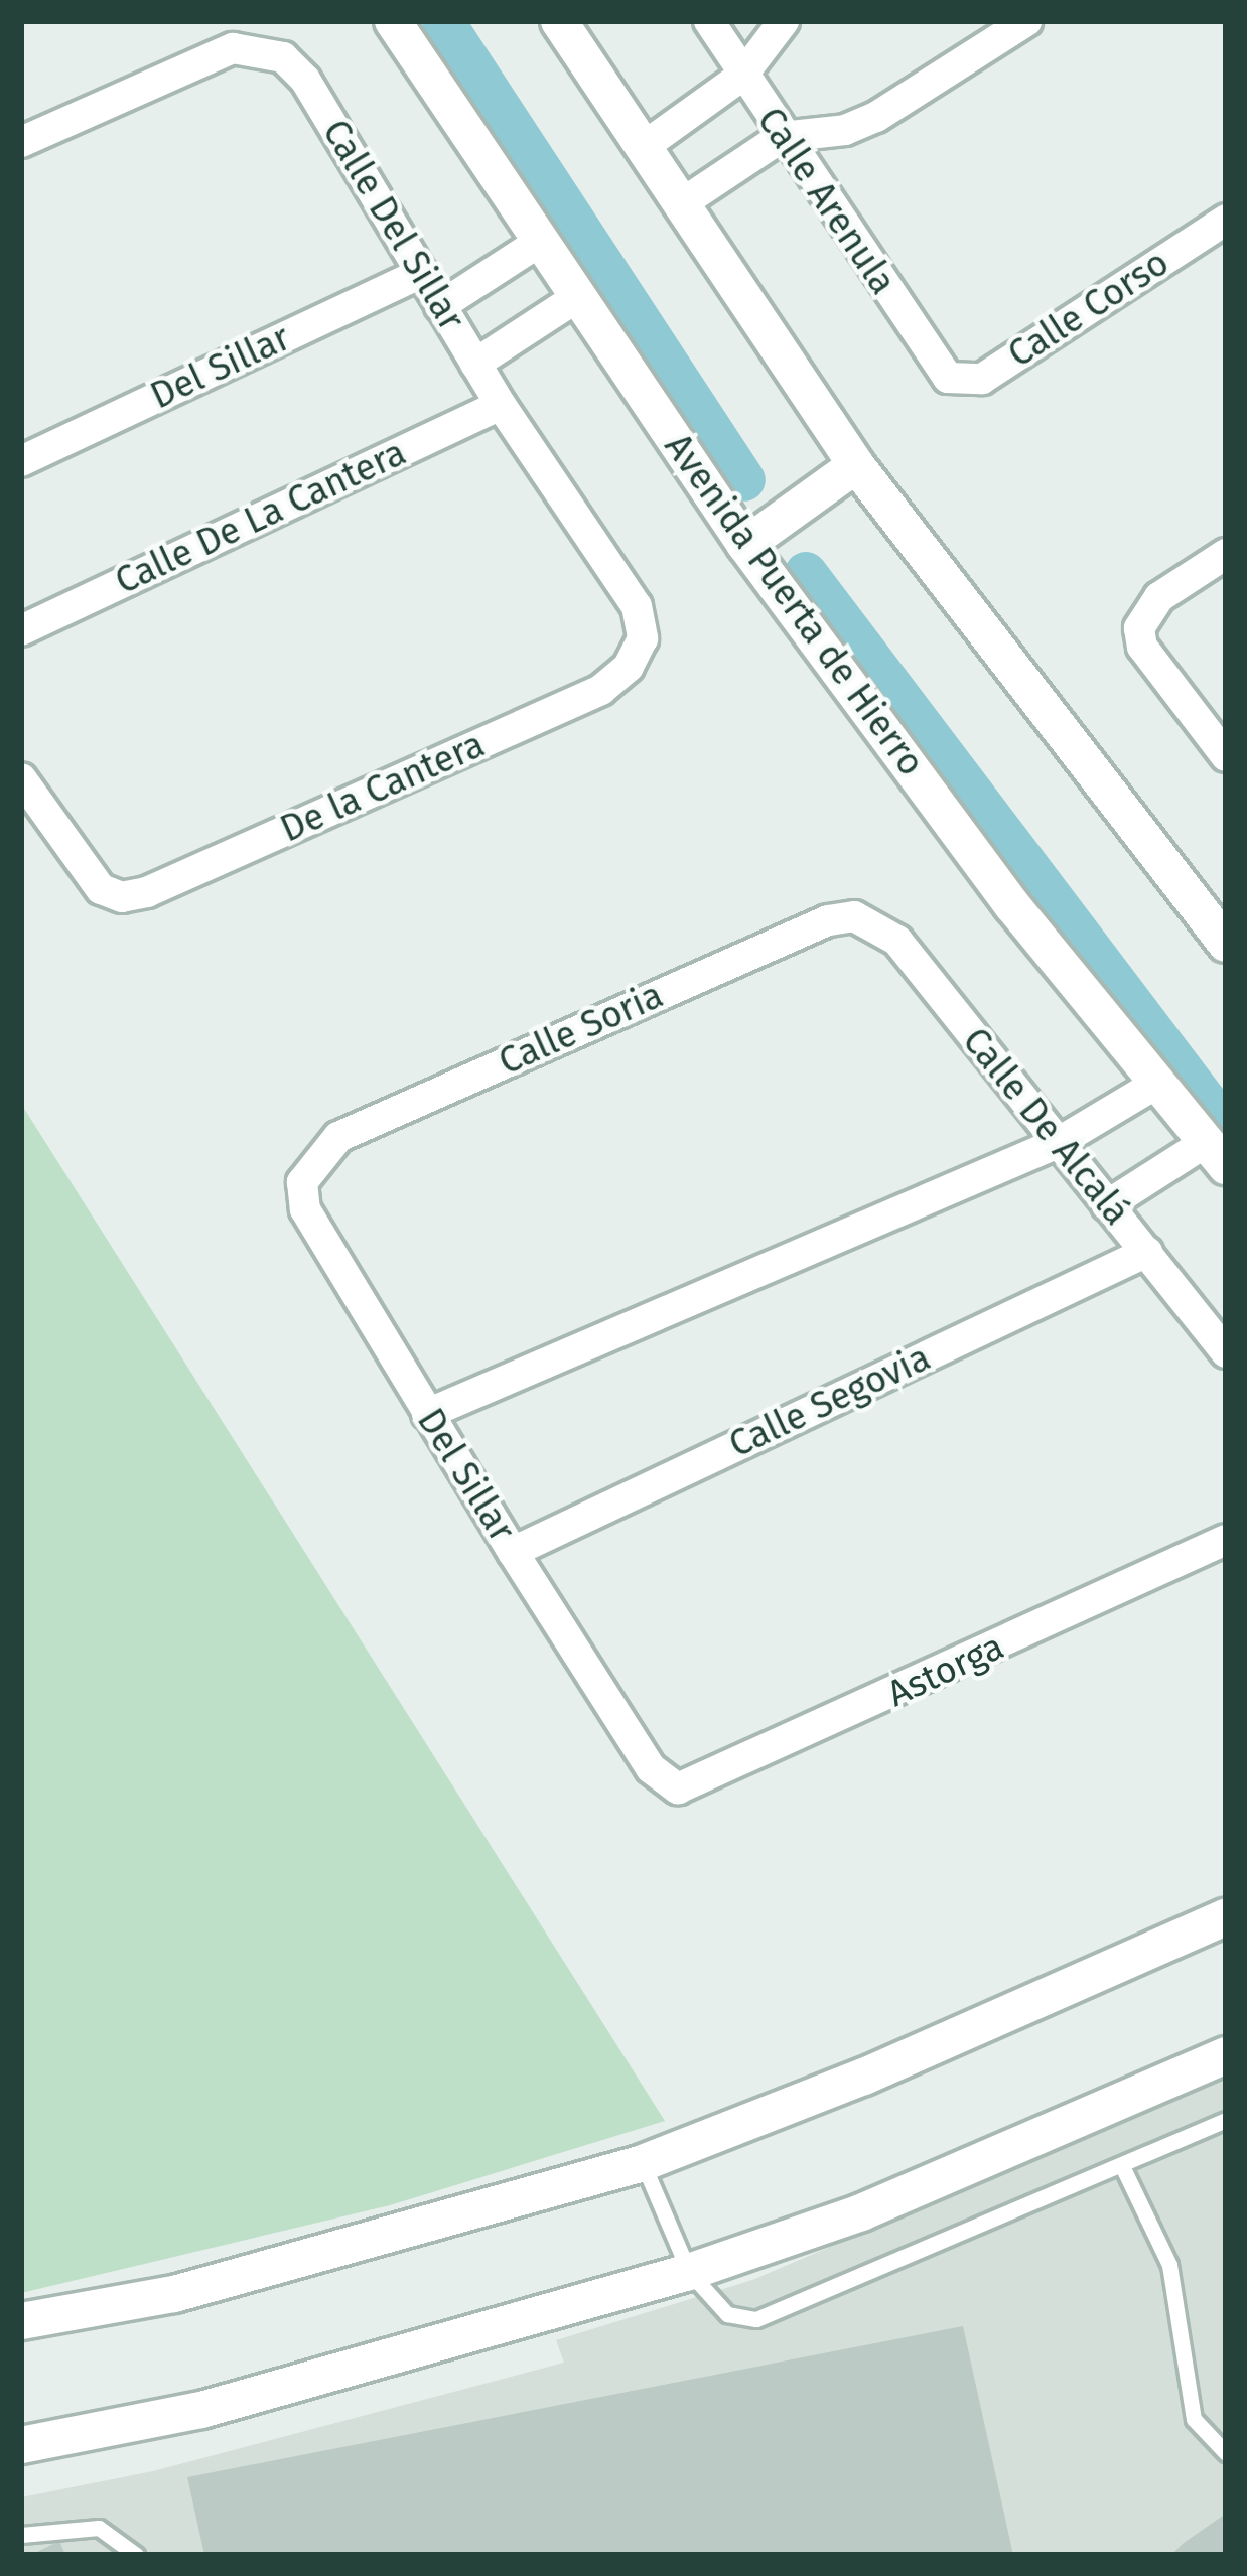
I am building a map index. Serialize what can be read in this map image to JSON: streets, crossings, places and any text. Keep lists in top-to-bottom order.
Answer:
{
  "streets": {
    "street": [
      "Calle Arenula",
      "Calle Del Sillar",
      "Calle Corso",
      "Del Sillar",
      "Calle De La Cantera",
      "Avenida Puerta de Hierro",
      "De la Cantera",
      "Calle Soria",
      "Calle De Alcalá",
      "Calle Segovia",
      "Astorga"
    ]
  },
  "crossings": [
    ["Calle Arenula", "Calle Corso"],
    ["Calle Del Sillar", "Del Sillar"],
    ["Calle Del Sillar", "Calle De La Cantera"],
    ["Calle Del Sillar", "De la Cantera"],
    ["Del Sillar", "Calle Soria"],
    ["Del Sillar", "Calle Segovia"],
    ["Del Sillar", "Astorga"],
    ["Calle Soria", "Calle De Alcalá"],
    ["Calle De Alcalá", "Calle Segovia"]
  ]
}
